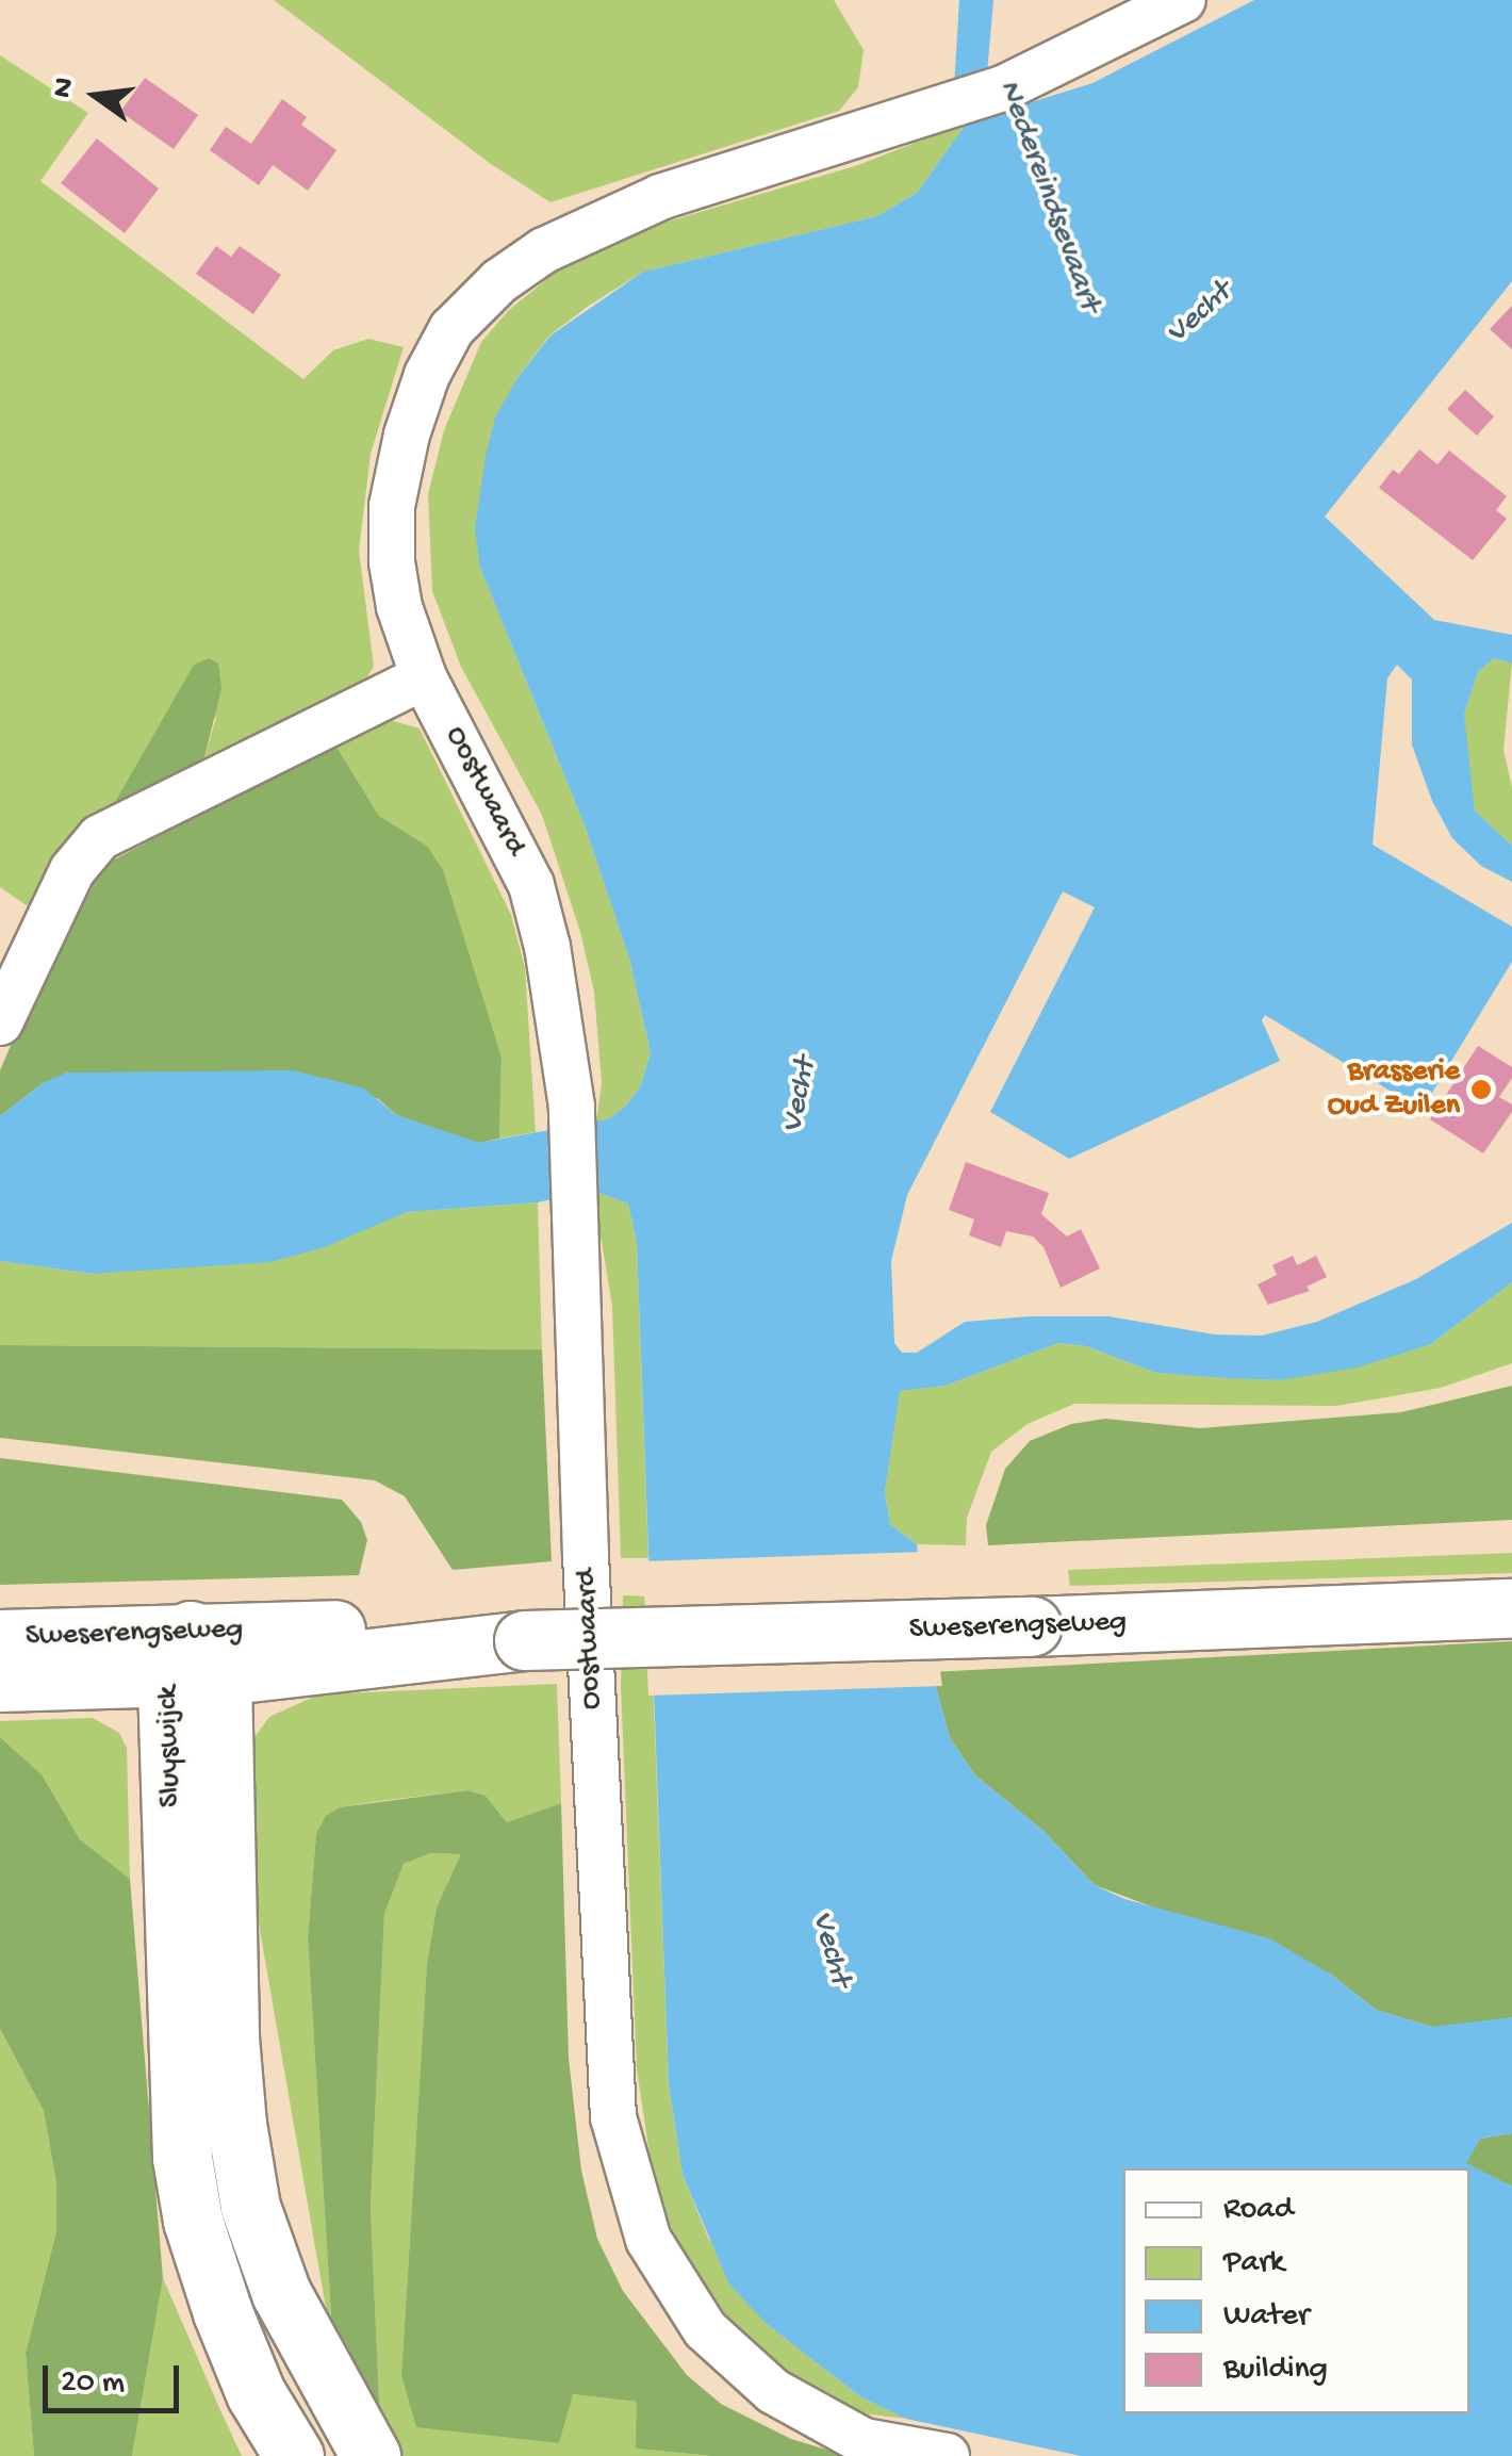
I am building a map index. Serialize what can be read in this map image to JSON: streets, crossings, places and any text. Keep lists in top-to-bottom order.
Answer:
{
  "streets": {
    "main road": ["Sweserengseweg", "Sluyswijck"],
    "street": ["Oostwaard"]
  },
  "crossings": [
    ["Sweserengseweg", "Sluyswijck"]
  ],
  "water": ["Nedereindsevaart", "Vecht"],
  "places": ["Brasserie Oud Zuilen"],
  "legend": [
    "Road",
    "Park",
    "Water",
    "Building"
  ],
  "scale_bar": "20 m",
  "north": "left"
}
